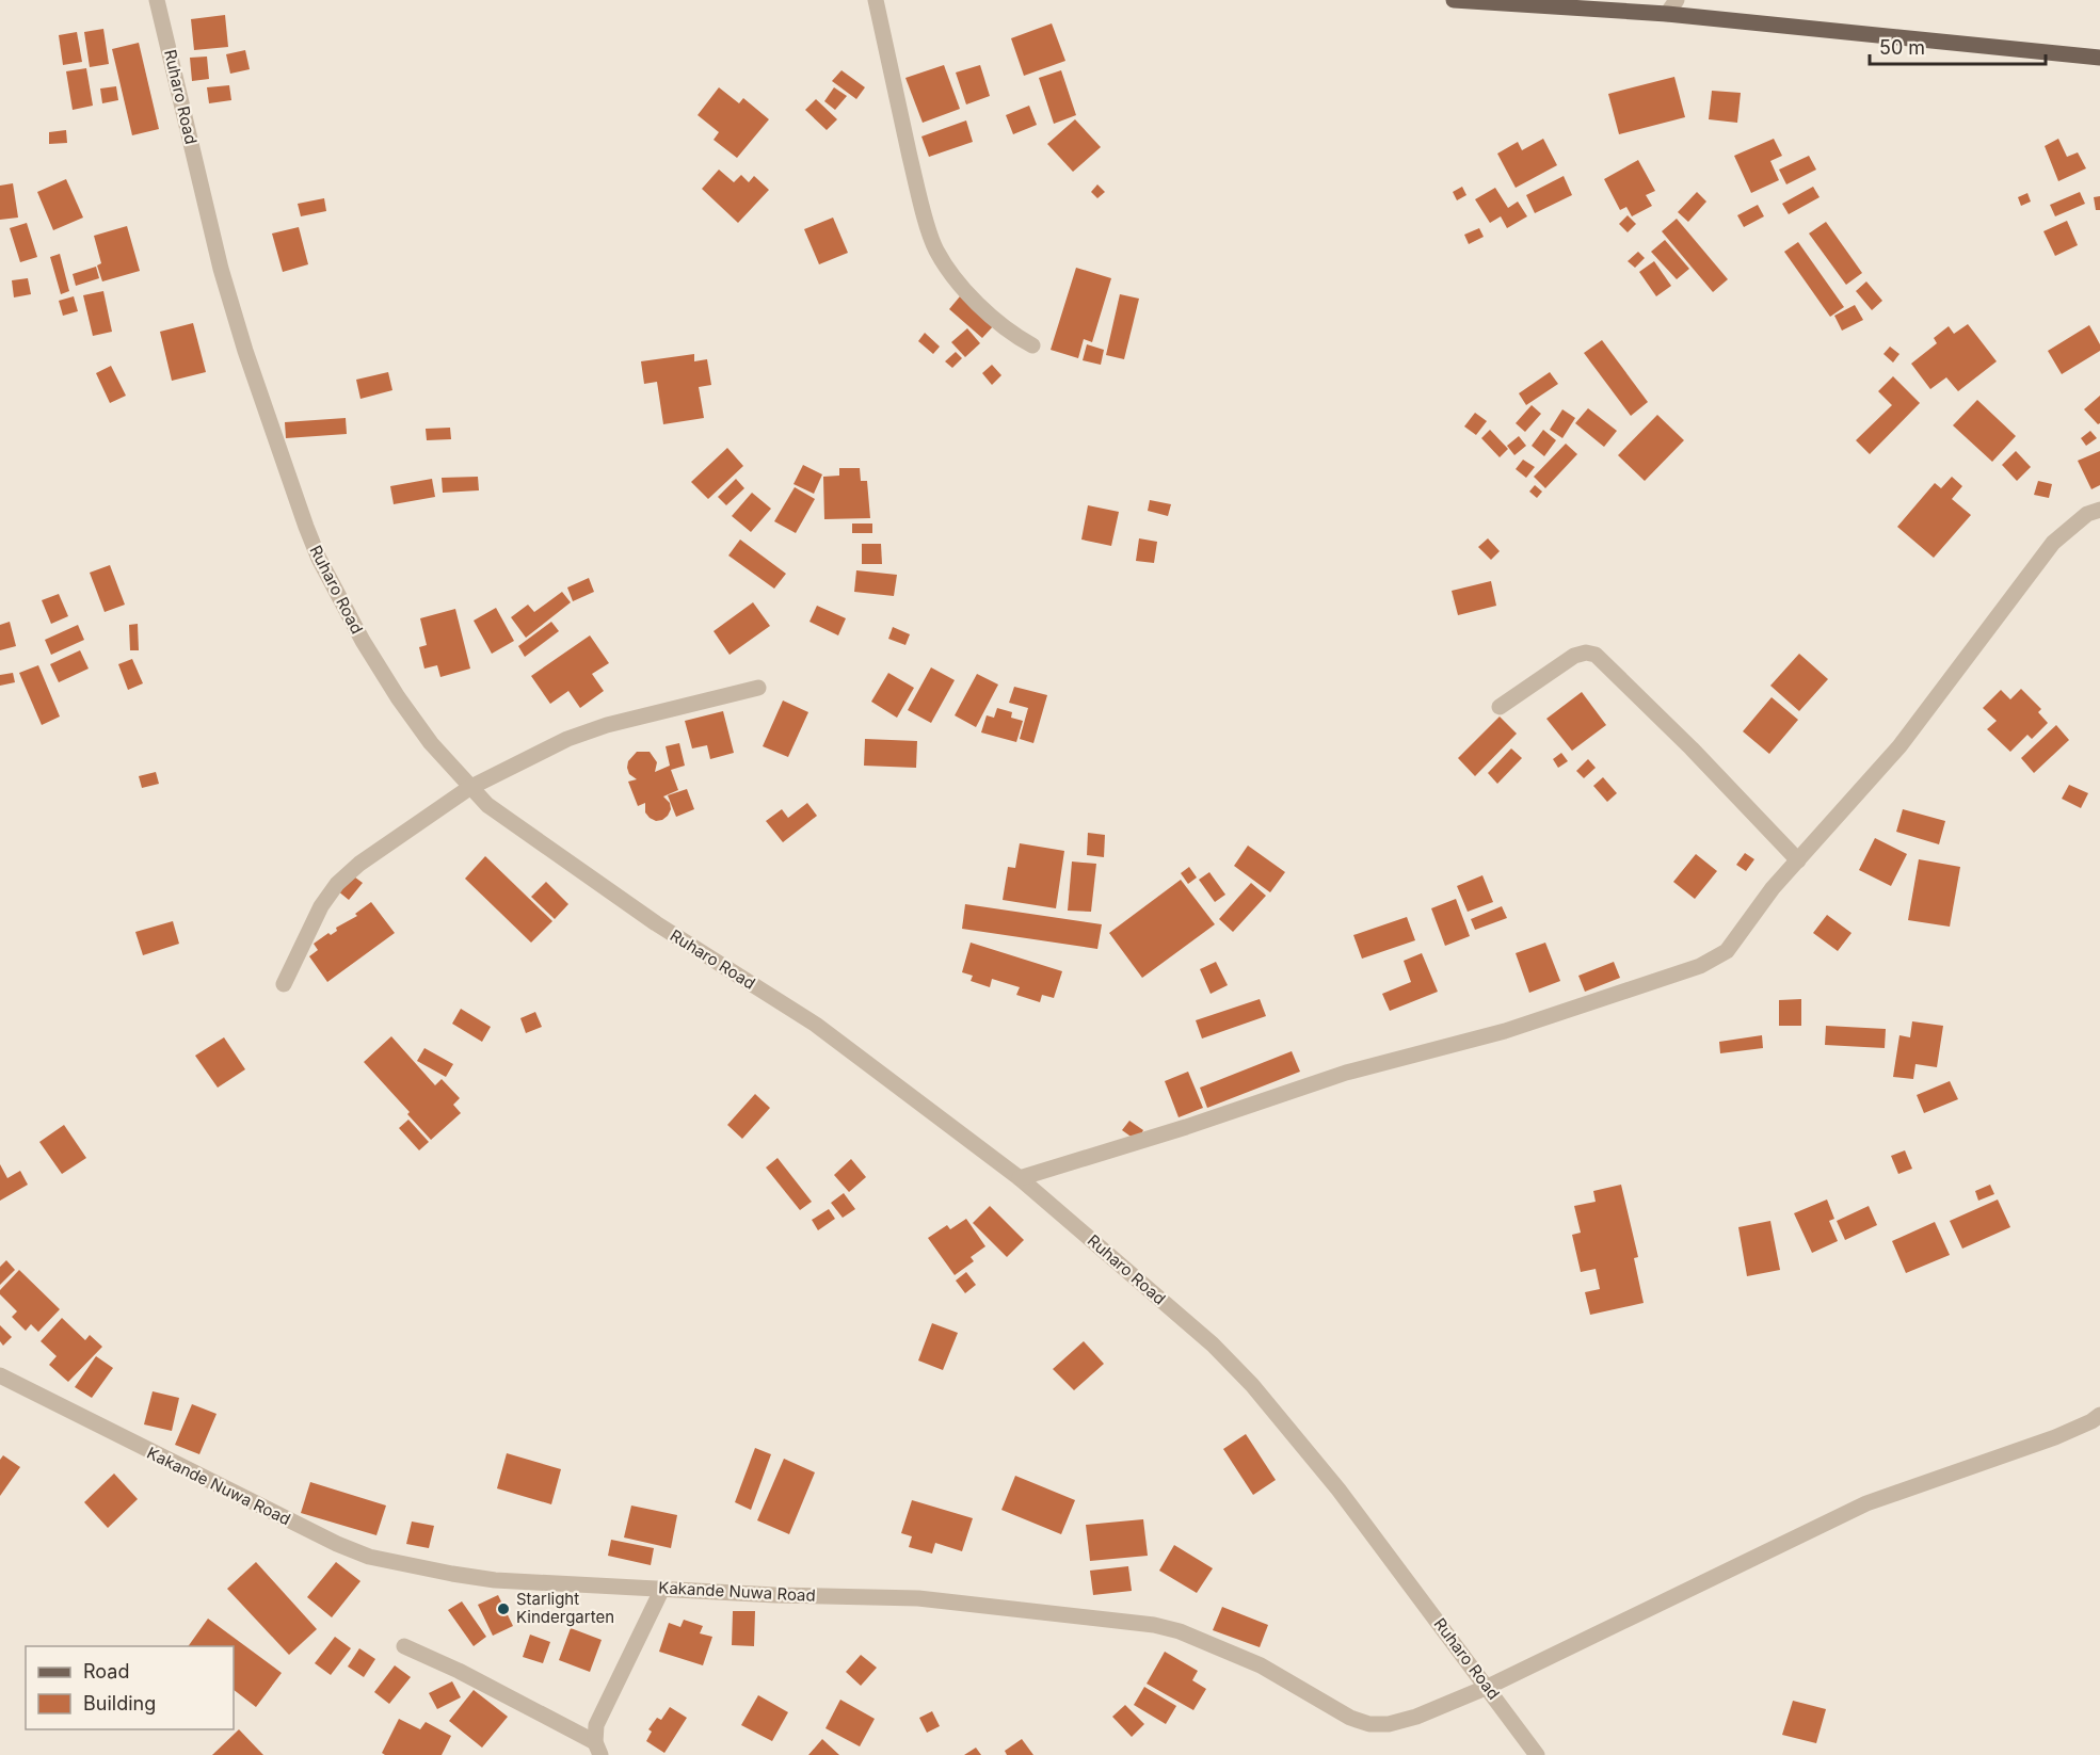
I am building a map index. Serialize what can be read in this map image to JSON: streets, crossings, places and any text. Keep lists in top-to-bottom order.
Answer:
{
  "streets": {
    "street": ["Ruharo Road", "Kakande Nuwa Road"]
  },
  "crossings": [
    ["Ruharo Road", "Kakande Nuwa Road"]
  ],
  "places": ["Starlight Kindergarten"],
  "legend": ["Road", "Building"],
  "scale_bar": "50 m"
}
